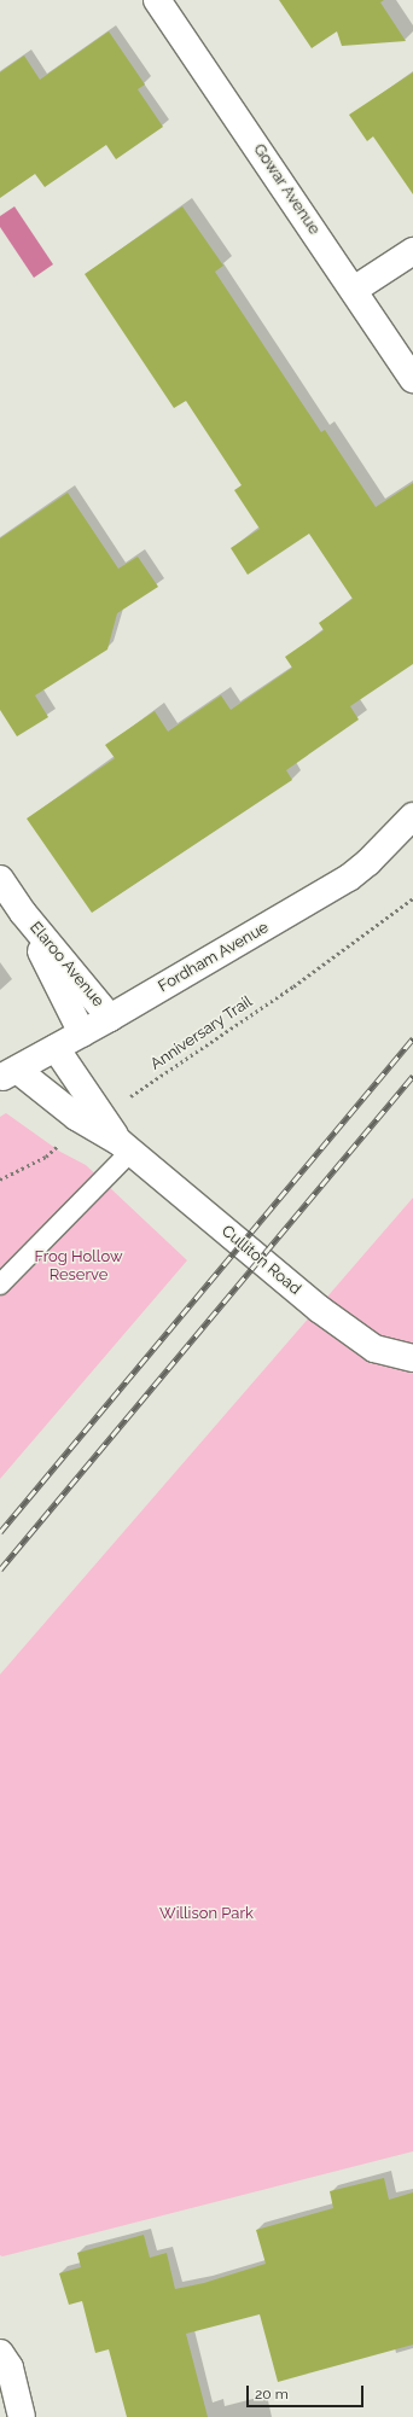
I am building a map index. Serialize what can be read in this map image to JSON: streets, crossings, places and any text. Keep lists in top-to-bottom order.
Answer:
{
  "streets": {
    "street": [
      "Gowar Avenue",
      "Fordham Avenue",
      "Elaroo Avenue",
      "Culliton Road"
    ],
    "path": ["Anniversary Trail"]
  },
  "crossings": [
    ["Fordham Avenue", "Elaroo Avenue"],
    ["Fordham Avenue", "Culliton Road"],
    ["Anniversary Trail", "Culliton Road"]
  ],
  "parks": ["Frog Hollow Reserve", "Willison Park"],
  "scale_bar": "20 m"
}
